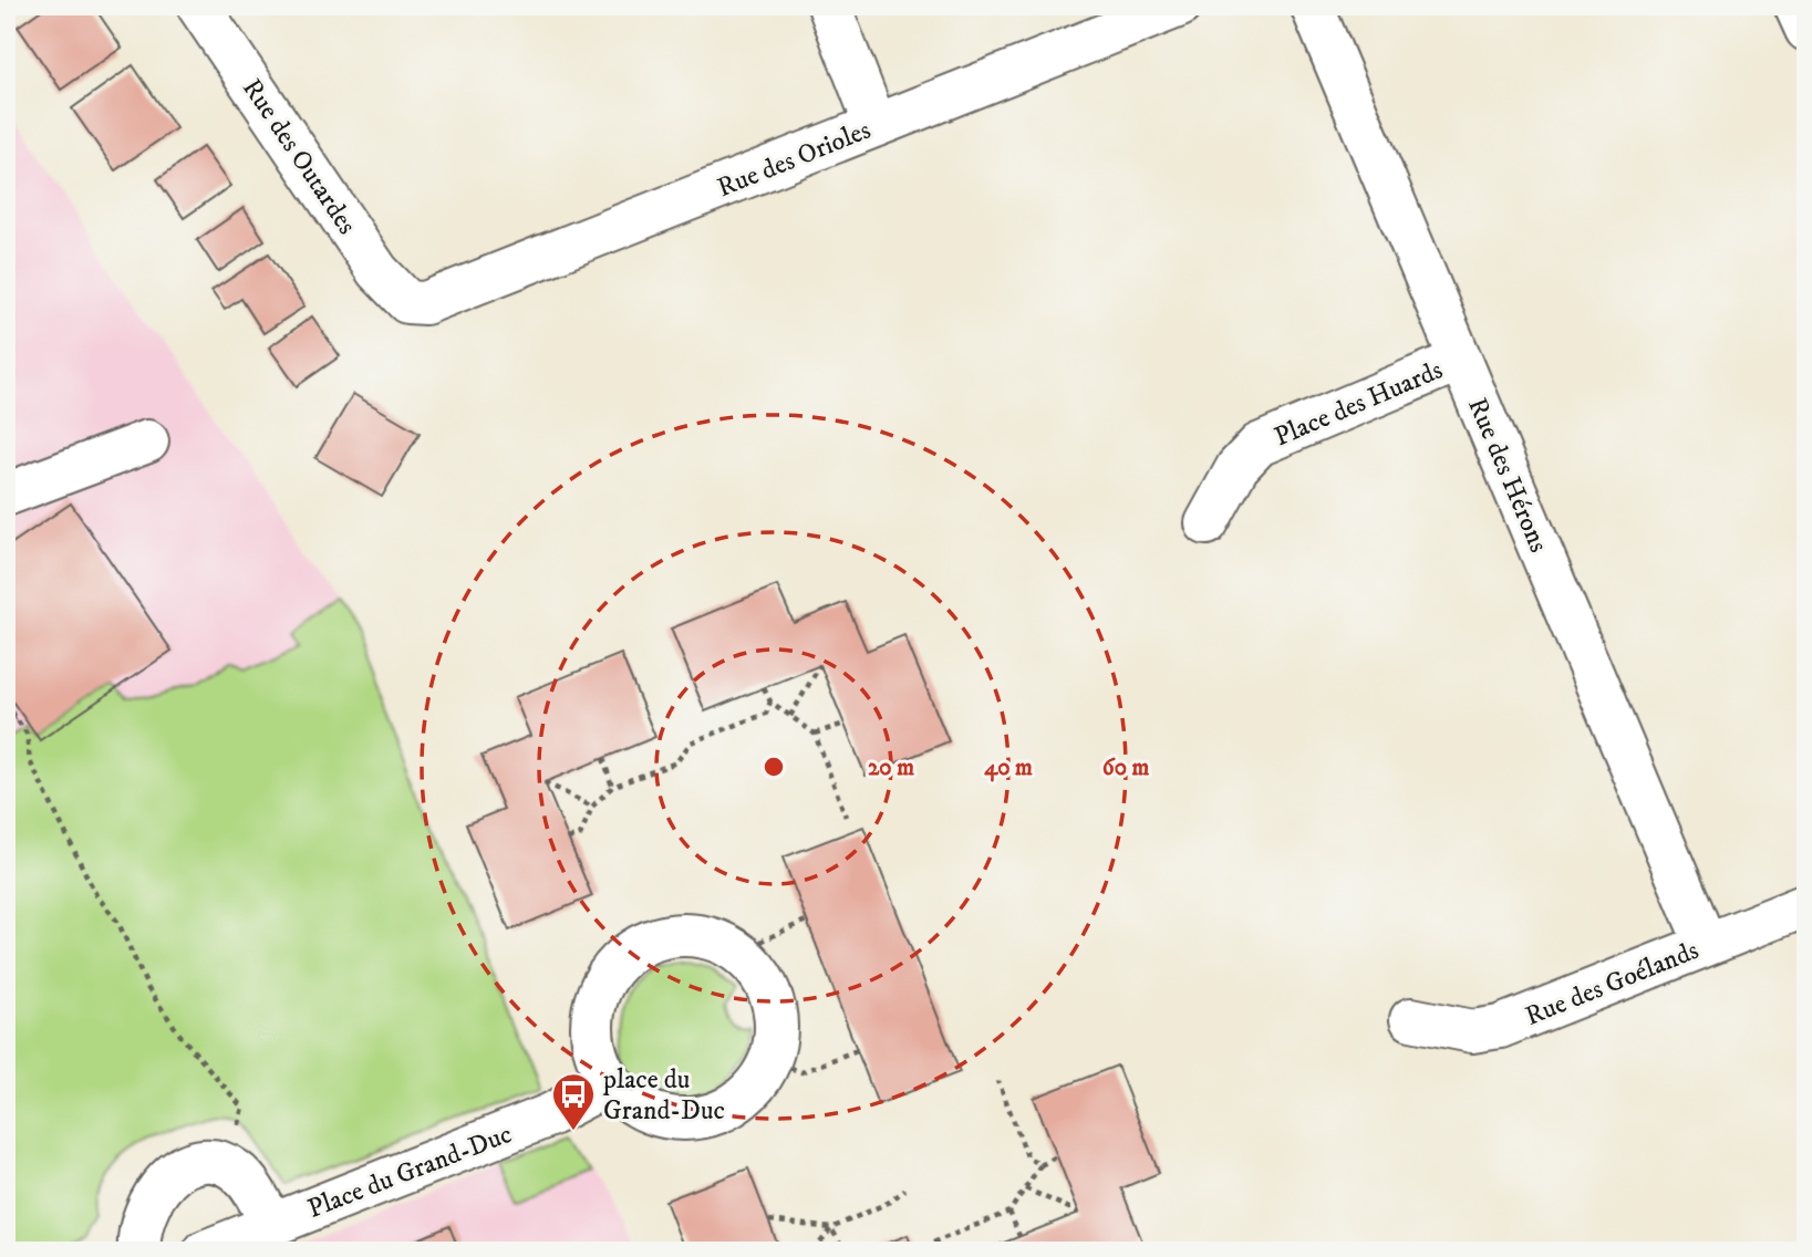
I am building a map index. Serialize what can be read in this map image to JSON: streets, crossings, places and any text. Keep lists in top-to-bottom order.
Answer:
{
  "streets": {
    "street": [
      "Rue des Outardes",
      "Rue des Orioles",
      "Place des Huards",
      "Rue des Hérons",
      "Rue des Goélands",
      "Place du Grand-Duc"
    ]
  },
  "crossings": [
    ["Rue des Outardes", "Rue des Orioles"],
    ["Place des Huards", "Rue des Hérons"],
    ["Rue des Hérons", "Rue des Goélands"]
  ],
  "places": {
    "bus stop": ["place du Grand-Duc"]
  },
  "rings": ["20 m", "40 m", "60 m"]
}
